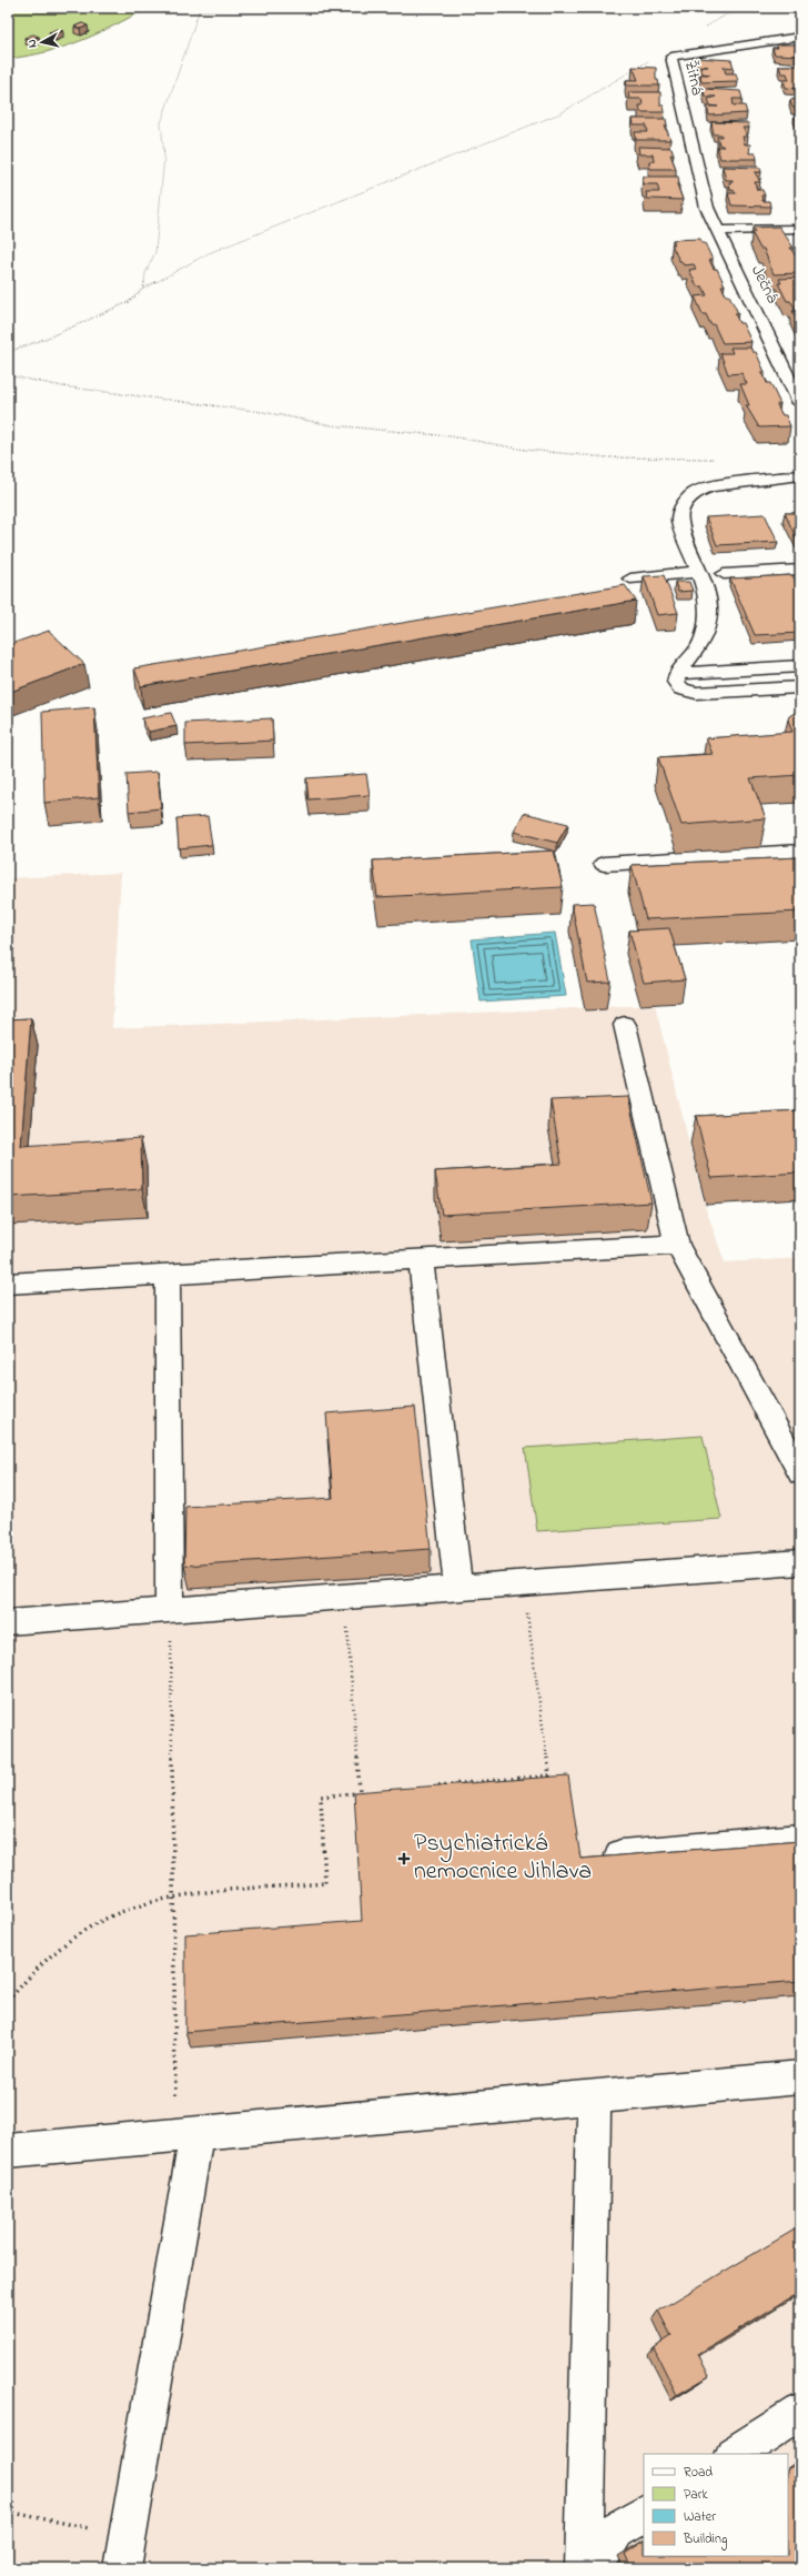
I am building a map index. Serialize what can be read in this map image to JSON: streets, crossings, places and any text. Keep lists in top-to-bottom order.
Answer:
{
  "streets": {
    "street": ["Žitná", "Ječná"]
  },
  "crossings": [
    ["Žitná", "Ječná"]
  ],
  "places": {
    "health": ["Psychiatrická nemocnice Jihlava"]
  },
  "legend": [
    "Road",
    "Park",
    "Water",
    "Building"
  ],
  "north": "left"
}
